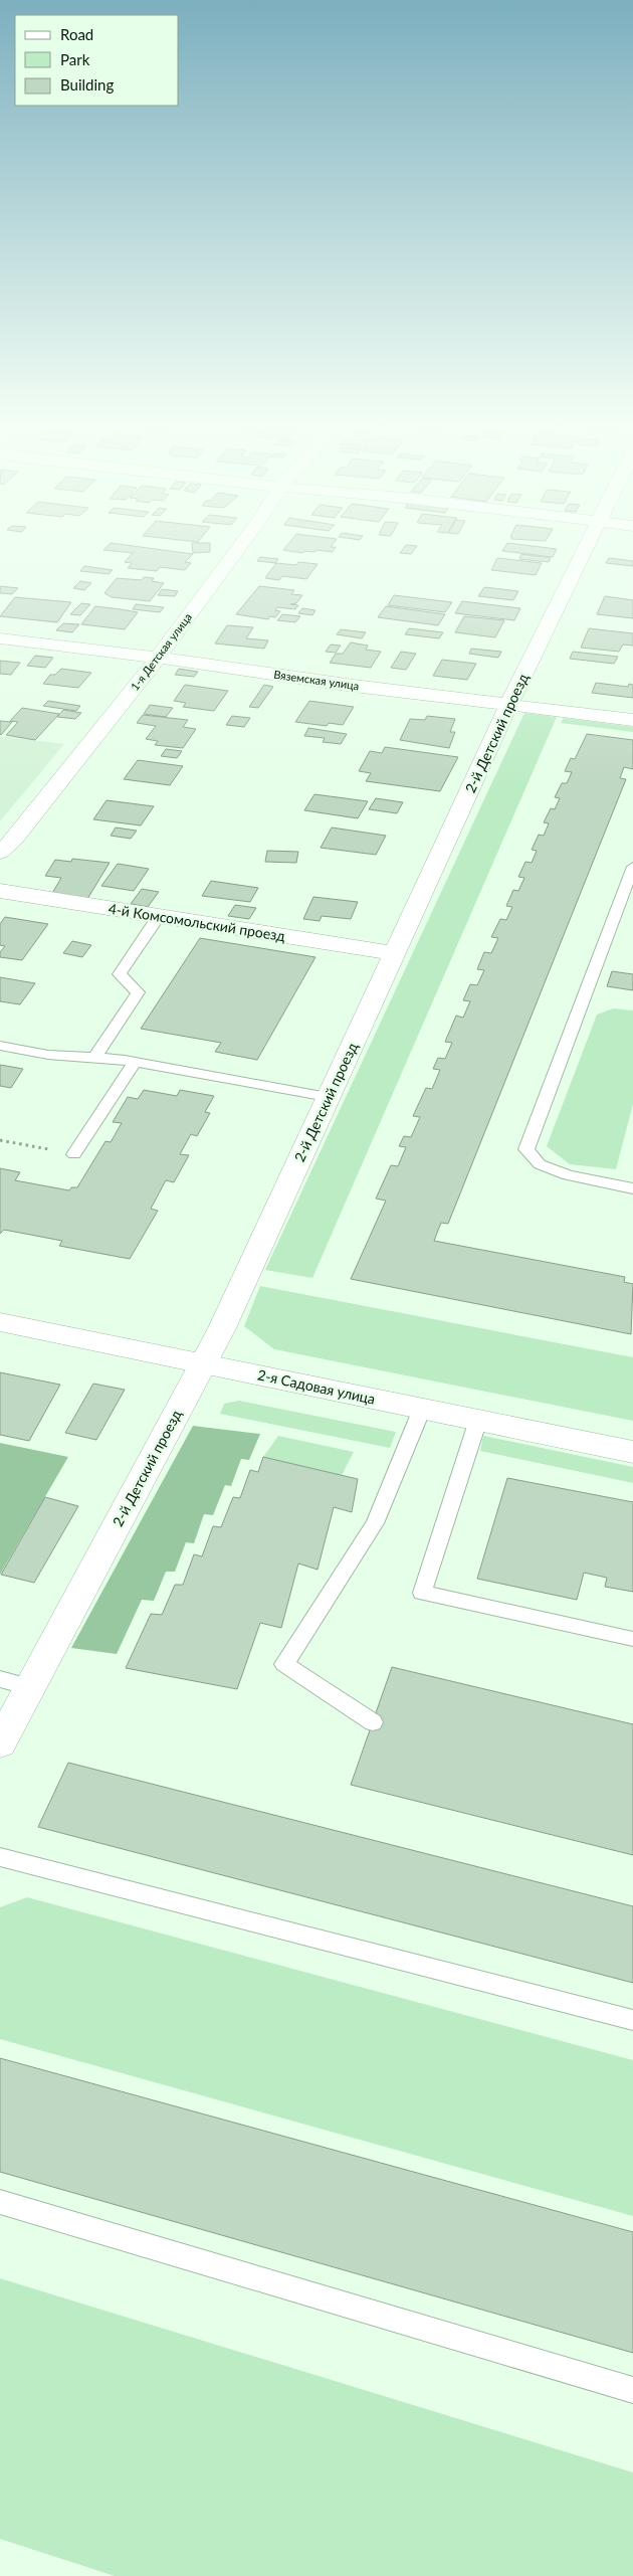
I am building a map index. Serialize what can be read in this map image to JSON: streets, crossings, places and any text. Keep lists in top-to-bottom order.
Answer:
{
  "streets": {
    "street": [
      "1-я Детская улица",
      "Вяземская улица",
      "2-й Детский проезд",
      "4-й Комсомольский проезд",
      "2-я Садовая улица"
    ]
  },
  "crossings": [
    ["1-я Детская улица", "Вяземская улица"],
    ["Вяземская улица", "2-й Детский проезд"],
    ["2-й Детский проезд", "4-й Комсомольский проезд"],
    ["2-й Детский проезд", "2-я Садовая улица"]
  ],
  "legend": ["Road", "Park", "Building"]
}
